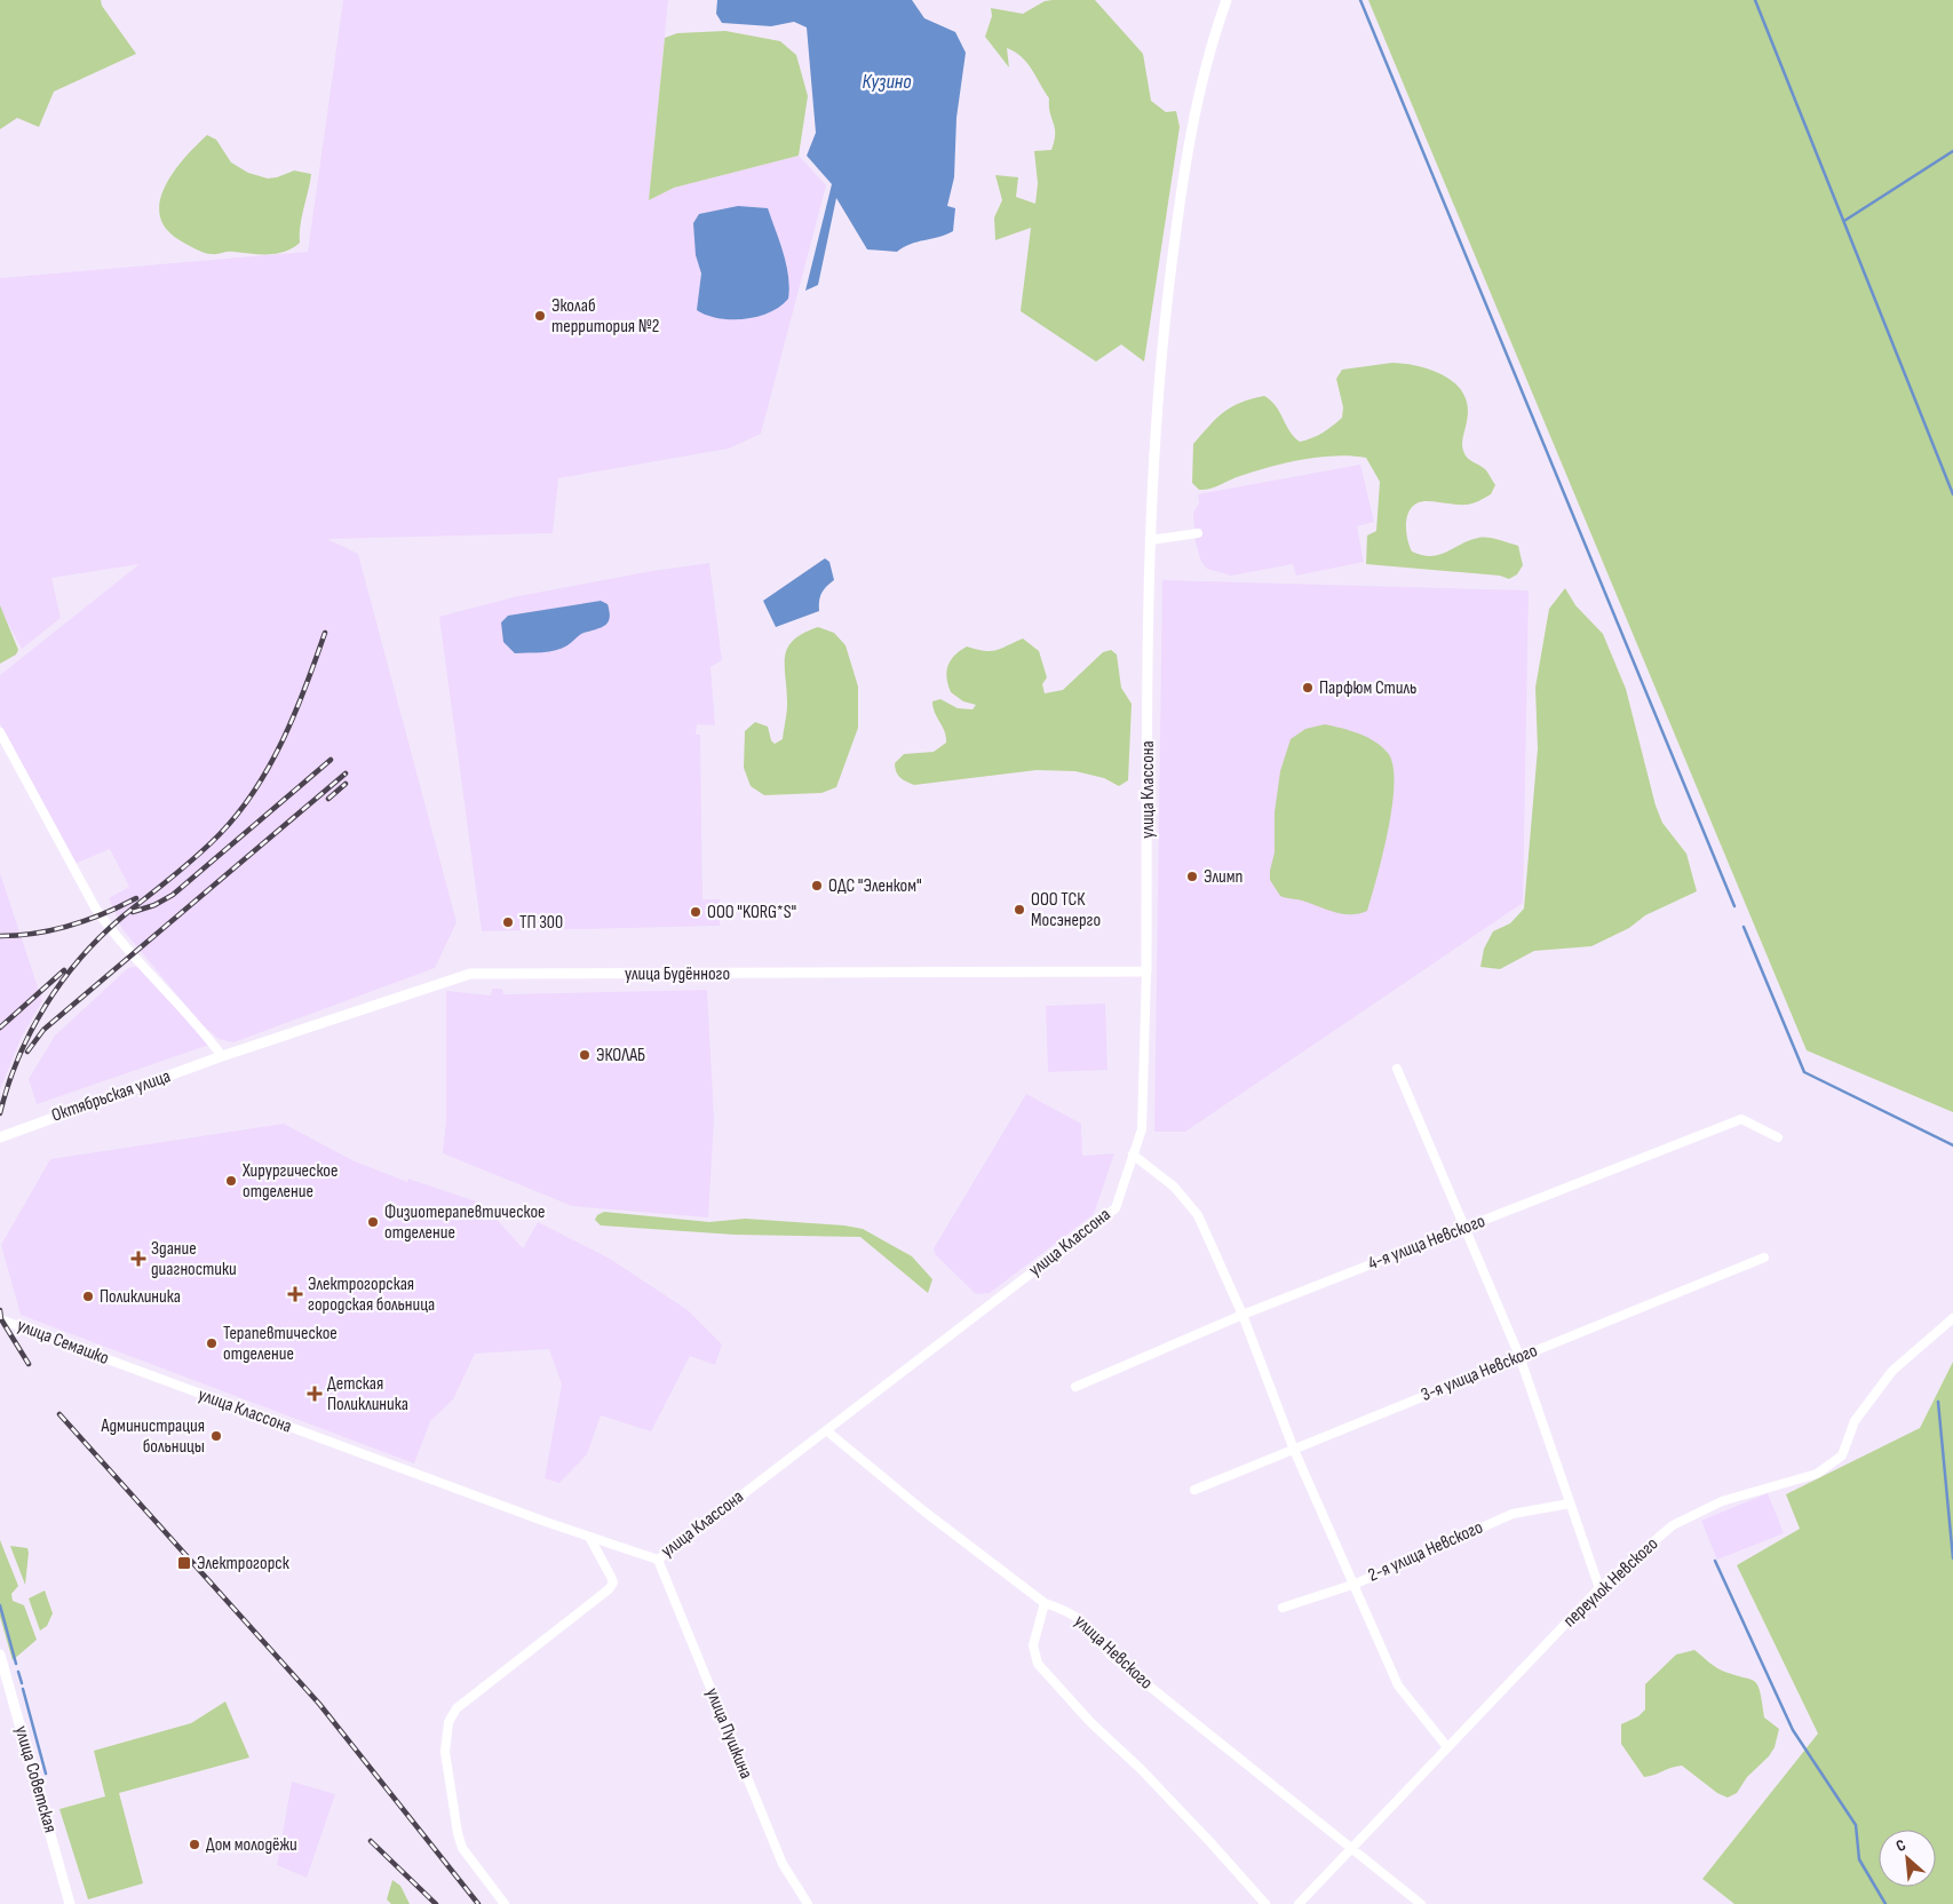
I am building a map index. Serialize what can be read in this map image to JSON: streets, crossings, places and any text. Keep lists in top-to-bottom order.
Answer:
{
  "streets": {
    "street": [
      "улица Классона",
      "улица Будённого",
      "Октябрьская улица",
      "4-я улица Невского",
      "улица Семашко",
      "3-я улица Невского",
      "2-я улица Невского",
      "переулок Невского",
      "улица Невского",
      "улица Пушкина",
      "улица Советская"
    ]
  },
  "crossings": [
    ["улица Классона", "улица Будённого"],
    ["улица Классона", "улица Семашко"],
    ["улица Классона", "улица Невского"],
    ["улица Классона", "улица Пушкина"],
    ["улица Будённого", "Октябрьская улица"],
    ["переулок Невского", "улица Невского"]
  ],
  "water": ["Кузино"],
  "places": {
    "other": [
      "Эколаб территория №2",
      "Парфюм Стиль",
      "Элимп",
      "ОДС \"Эленком\"",
      "ООО ТСК Мосэнерго",
      "ООО \"KORG*S\"",
      "ТП 300",
      "ЭКОЛАБ",
      "Хирургическое отделение",
      "Физиотерапевтическое отделение",
      "Поликлиника",
      "Терапевтическое отделение",
      "Администрация больницы",
      "Дом молодёжи"
    ],
    "health": ["Здание диагностики", "Электрогорская городская больница", "Детская Поликлиника"],
    "transit": ["Электрогорск"]
  },
  "north": "top left"
}
